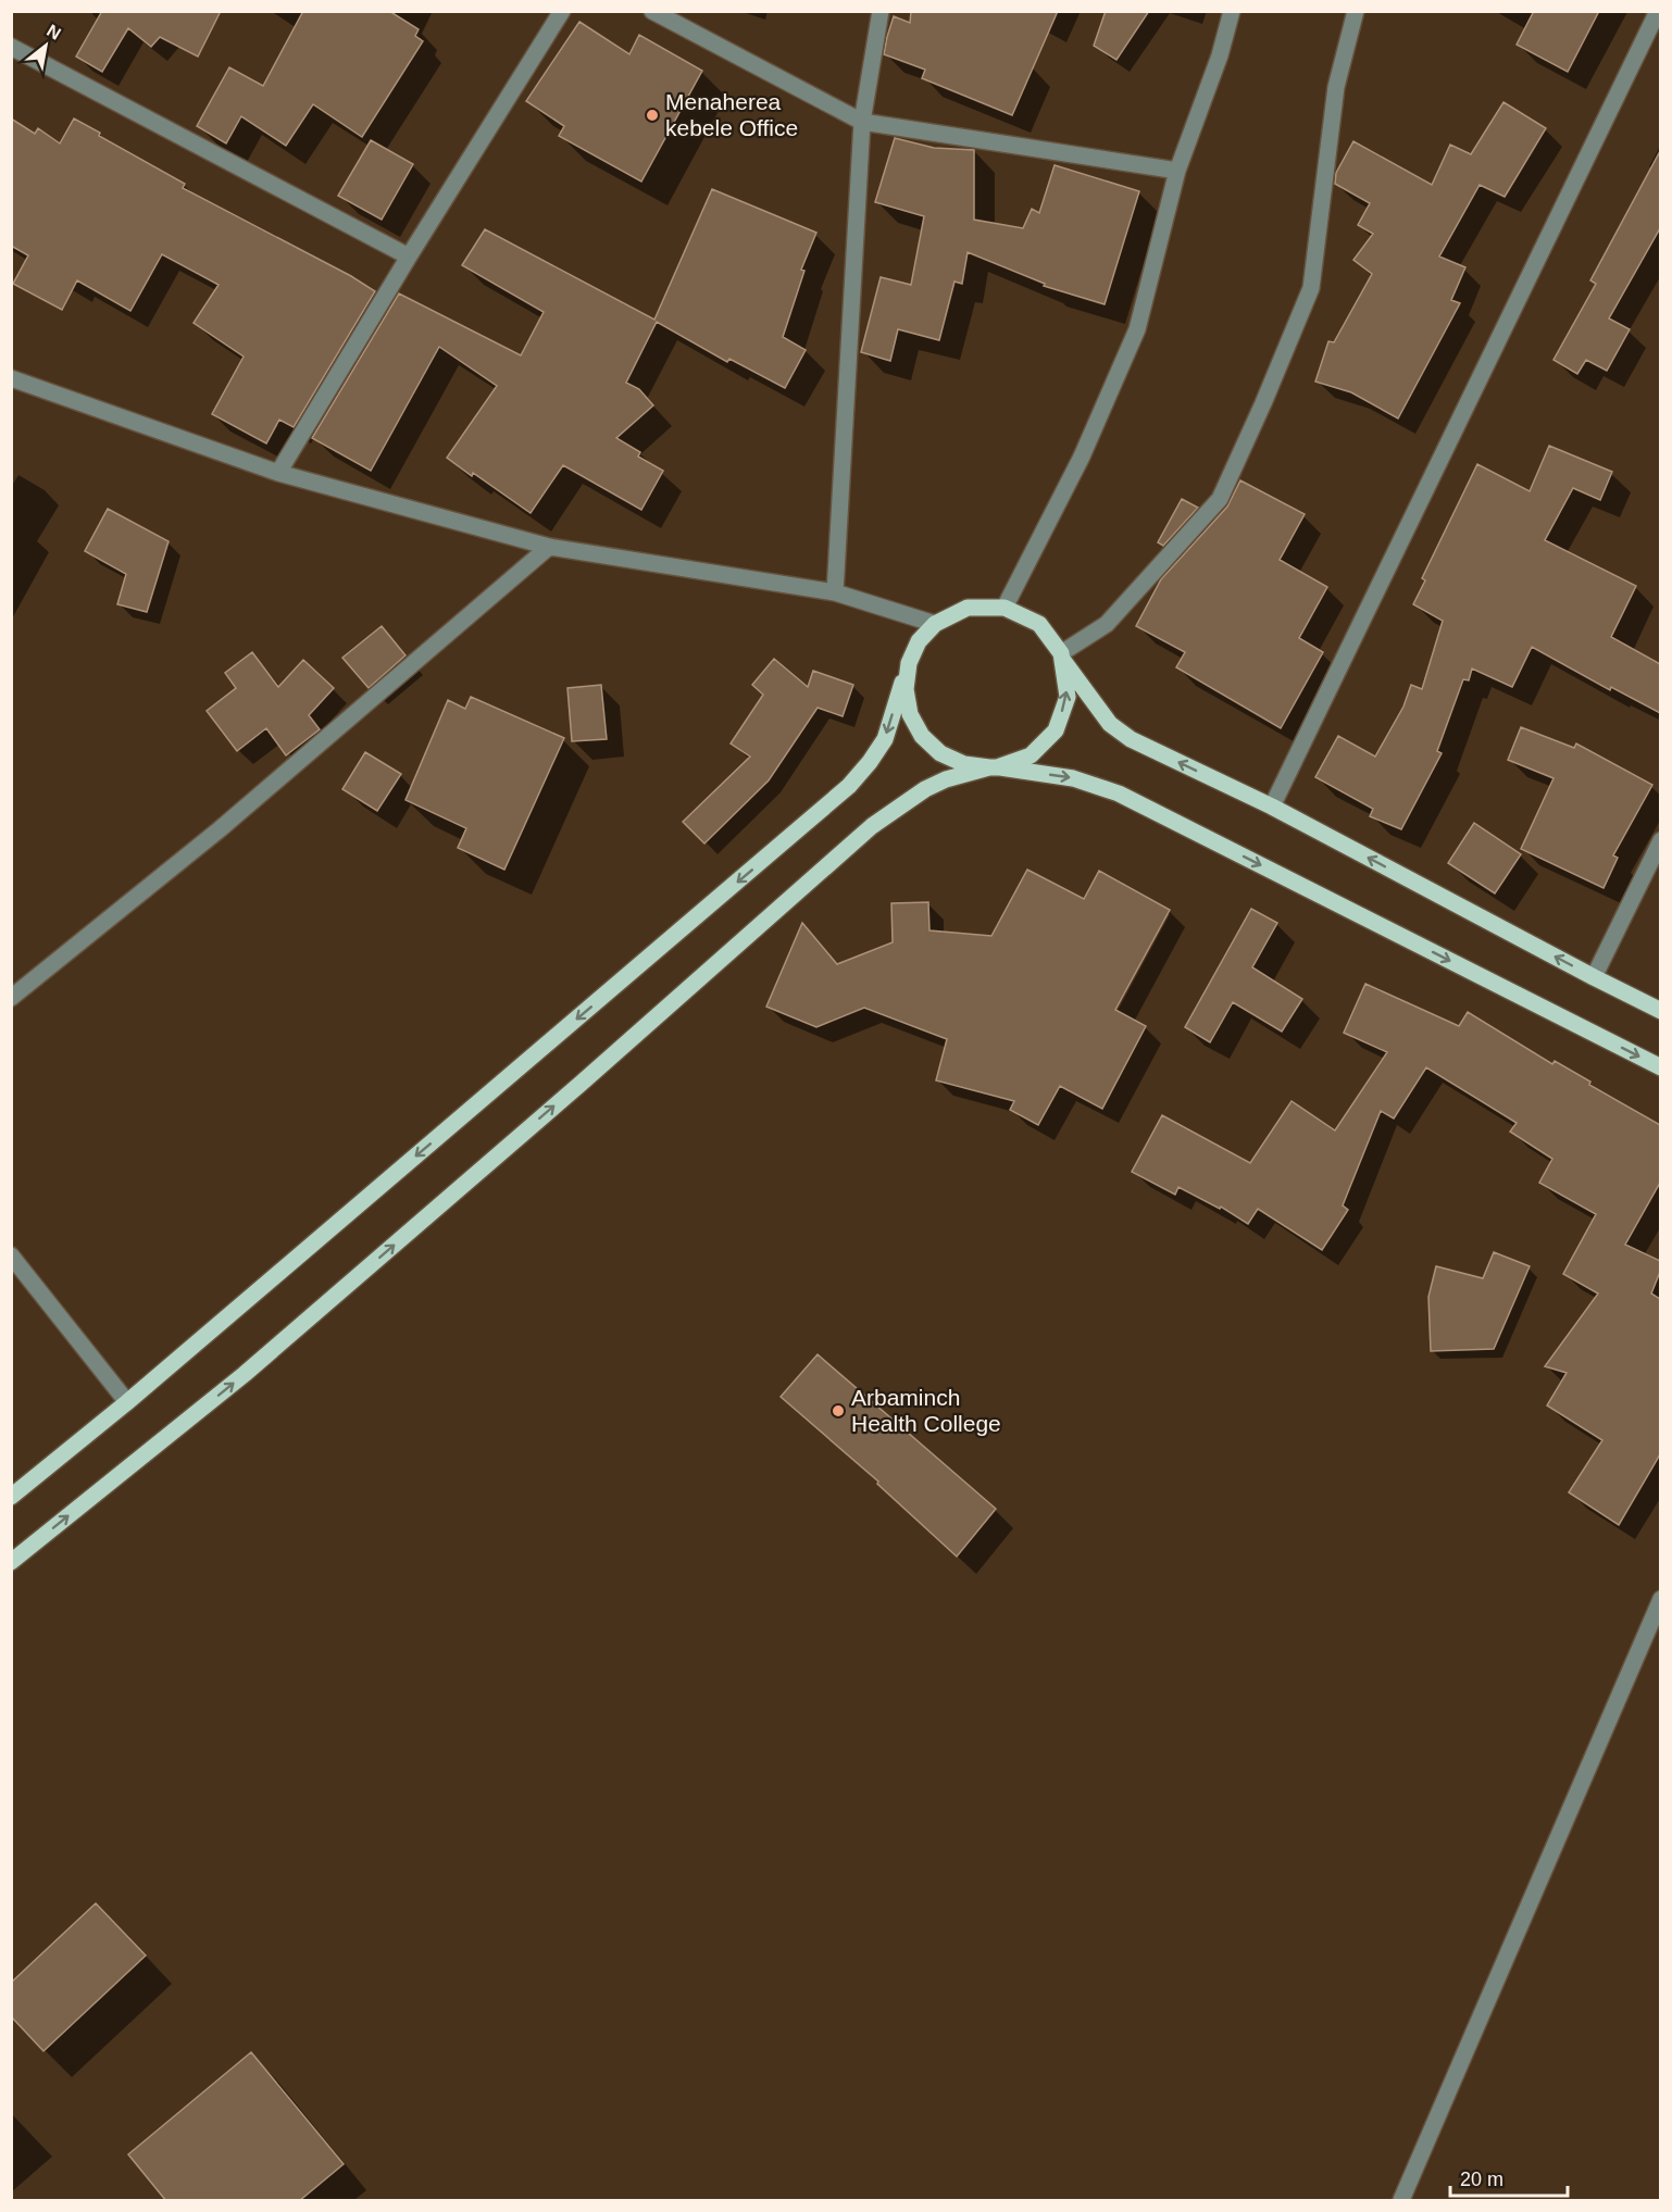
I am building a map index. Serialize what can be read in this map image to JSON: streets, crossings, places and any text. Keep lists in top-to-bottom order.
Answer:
{
  "places": ["Menaherea kebele Office", "Arbaminch Health College"],
  "scale_bar": "20 m",
  "north": "top right"
}
